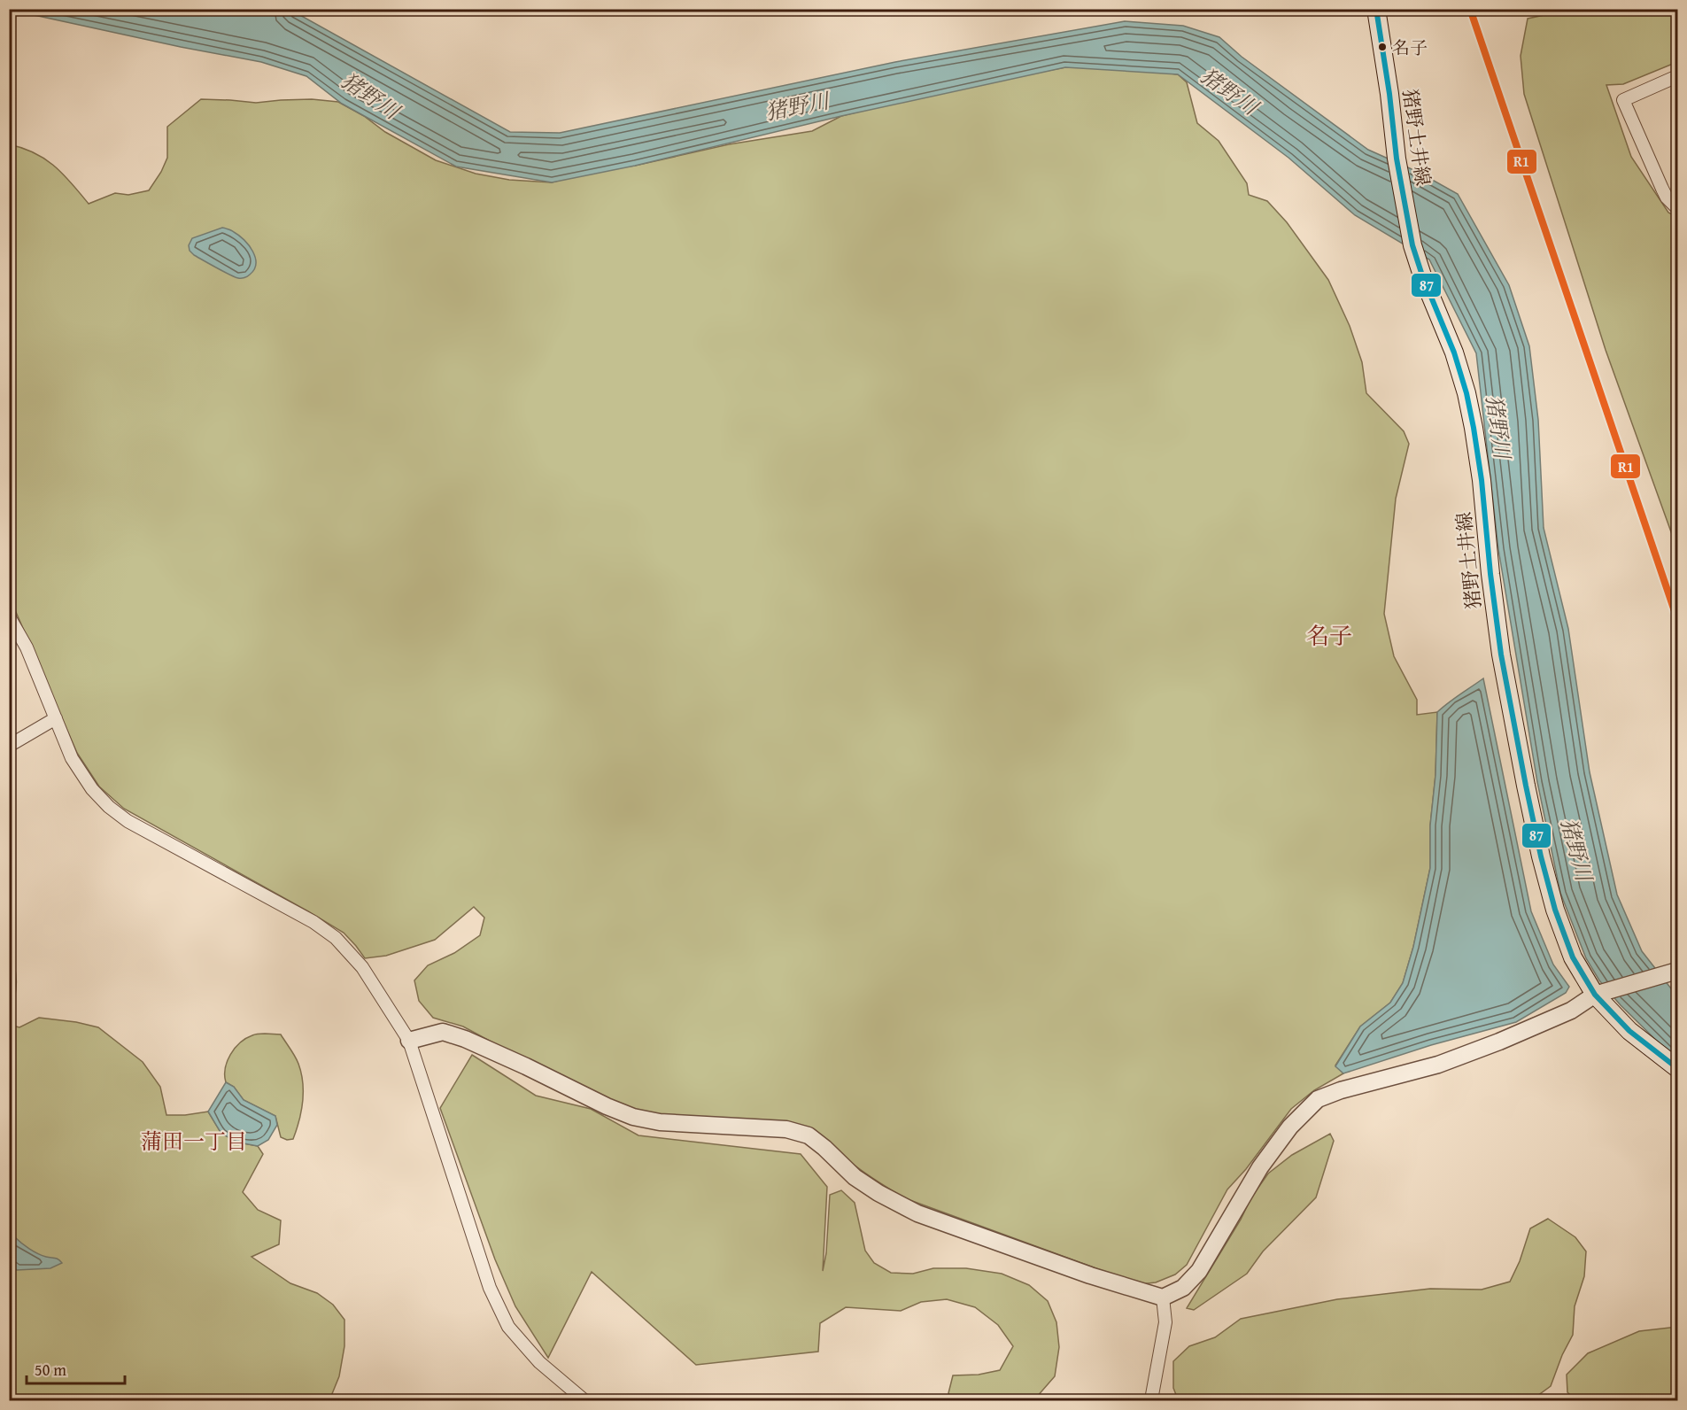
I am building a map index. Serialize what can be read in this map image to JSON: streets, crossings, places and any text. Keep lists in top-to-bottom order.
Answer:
{
  "streets": {
    "main road": ["猪野土井線"]
  },
  "districts": ["名子", "蒲田一丁目"],
  "water": ["猪野川"],
  "places": ["名子"],
  "lines": ["transit line R1", "transit line 87"],
  "scale_bar": "50 m"
}
